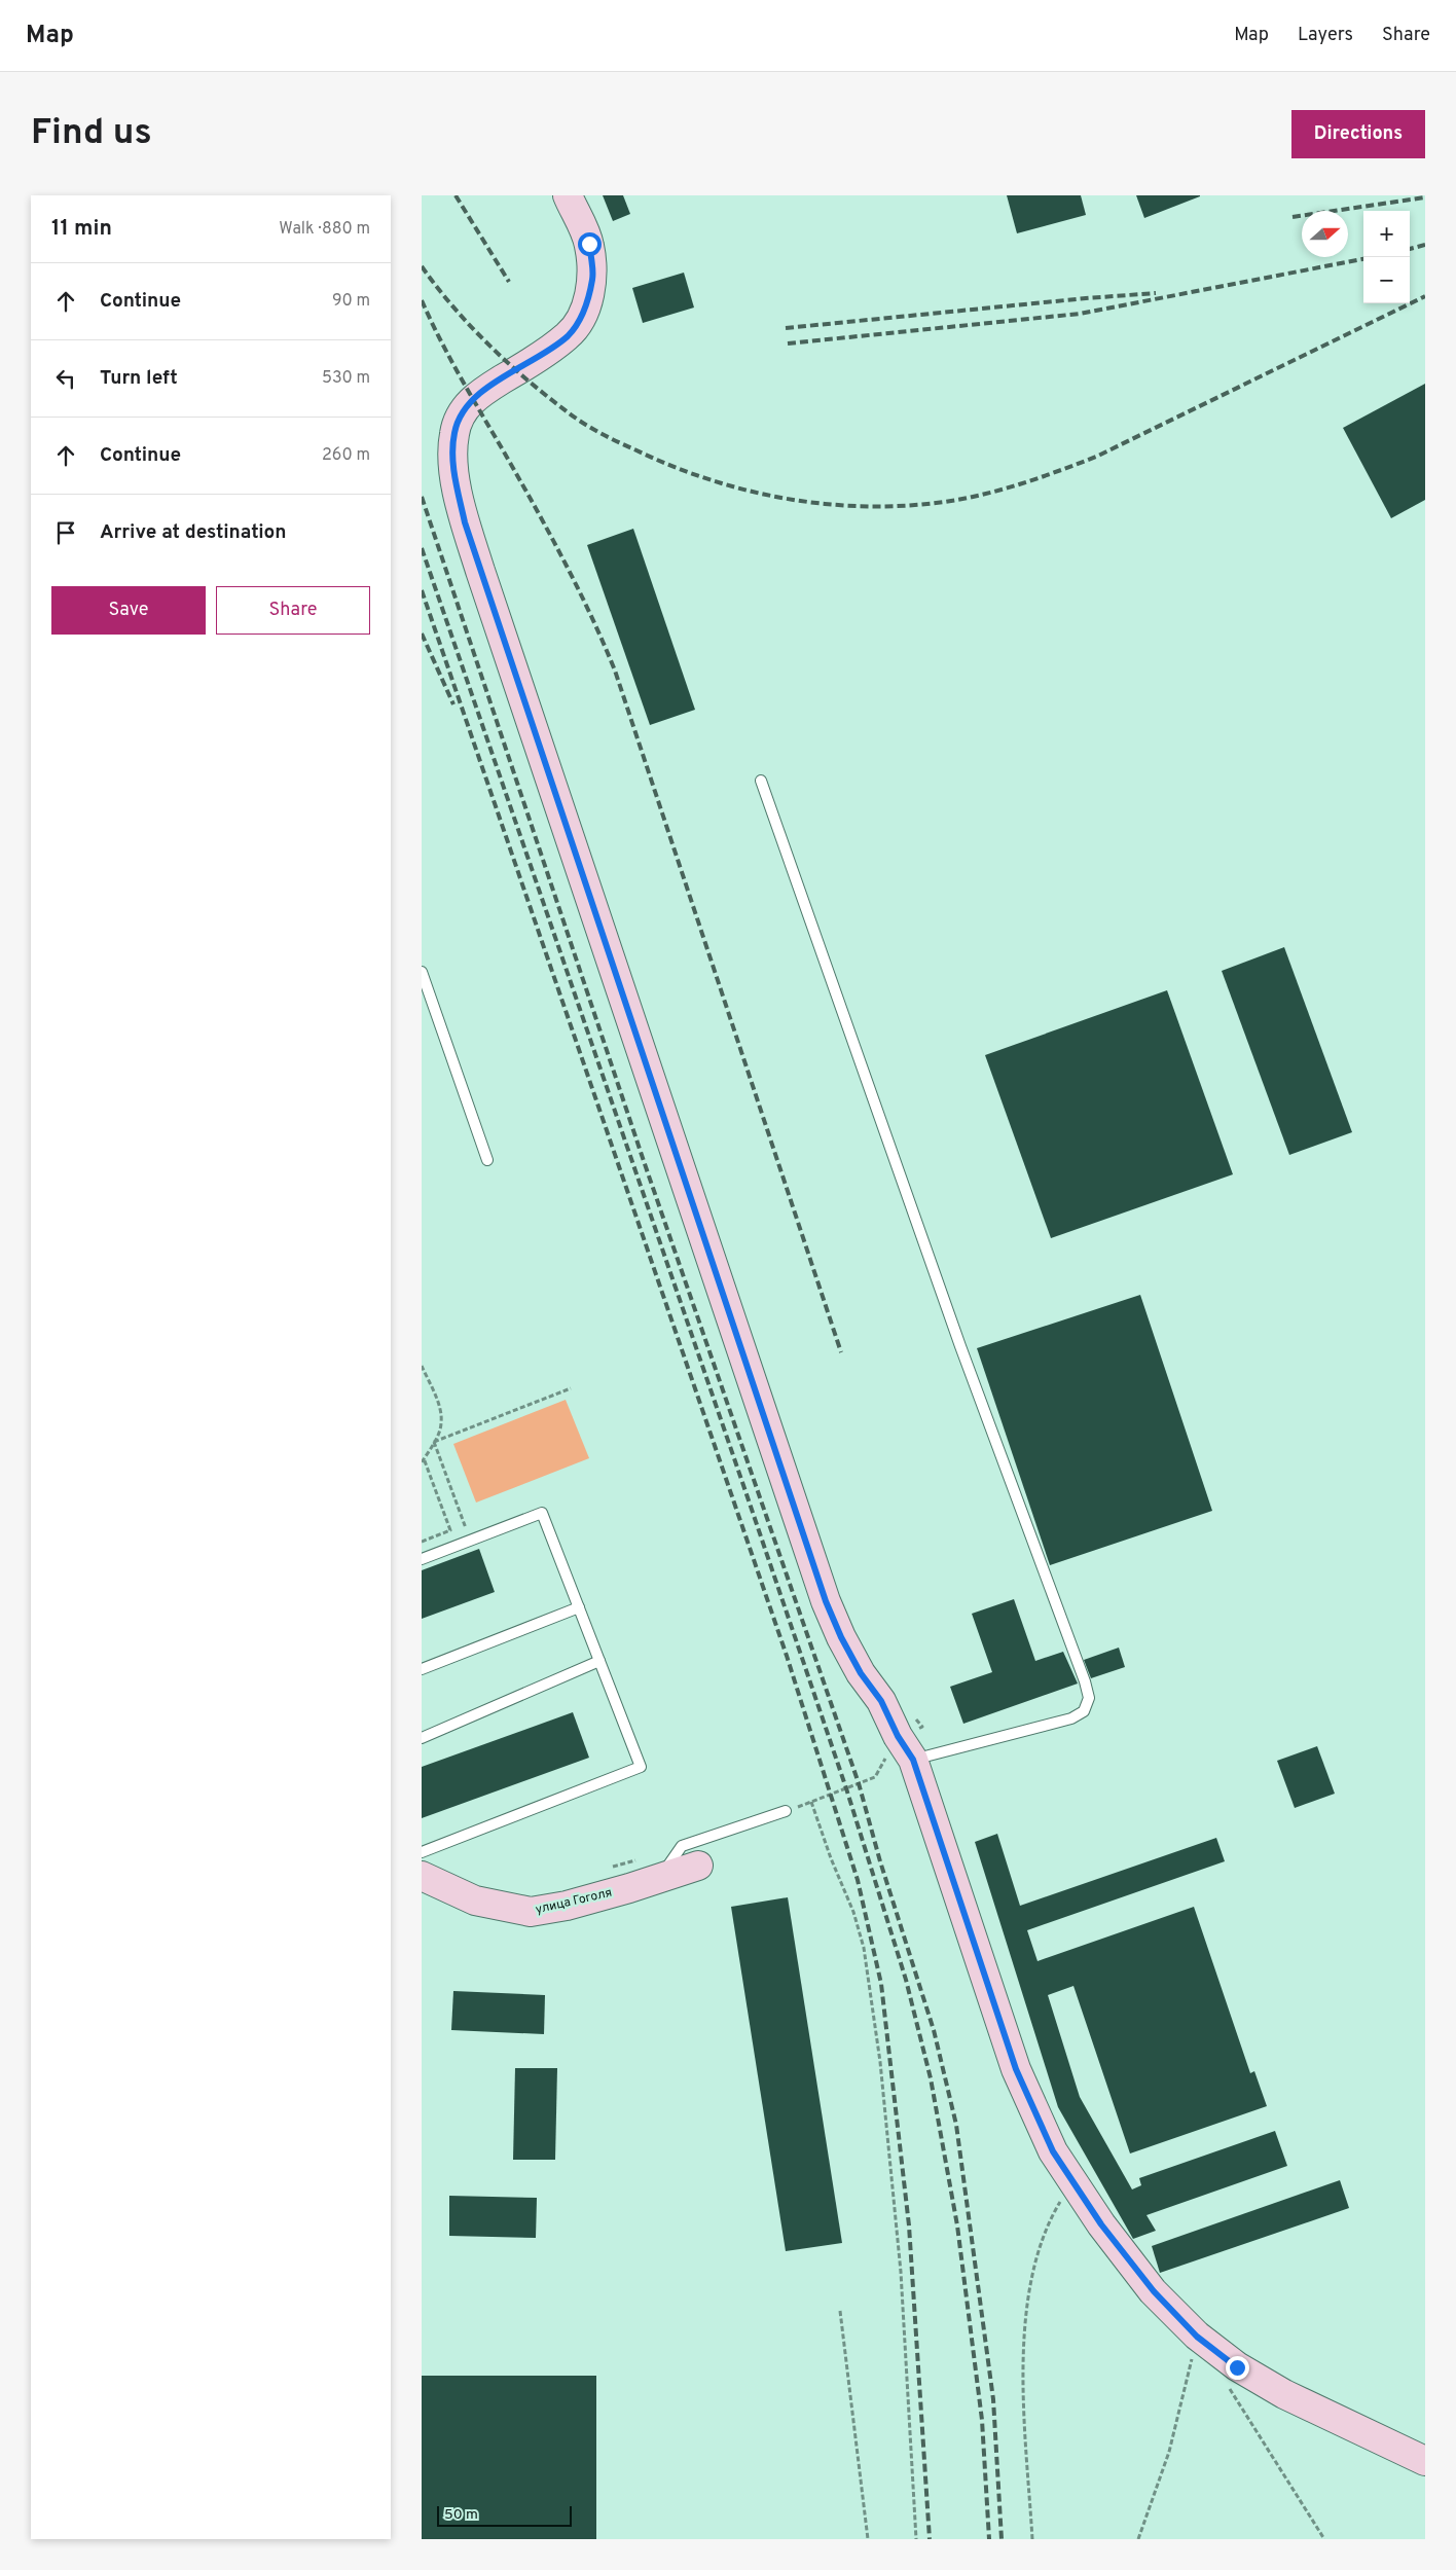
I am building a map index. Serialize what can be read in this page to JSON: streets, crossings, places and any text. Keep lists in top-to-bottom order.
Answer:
{
  "streets": {
    "street": ["улица Гоголя"]
  },
  "scale_bar": "50 m",
  "north": "right",
  "page": {
    "header": "Map",
    "nav": ["Map", "Layers", "Share"],
    "buttons": [
      "Directions",
      ["Save", "Share"]
    ],
    "title": "Find us",
    "heading": ["11 min", "Walk · 880 m"],
    "map_buttons": ["+", "−"],
    "list": [
      ["Continue", "90 m"],
      ["Turn left", "530 m"],
      ["Continue", "260 m"],
      "Arrive at destination"
    ],
    "scale": "50 m"
  }
}
